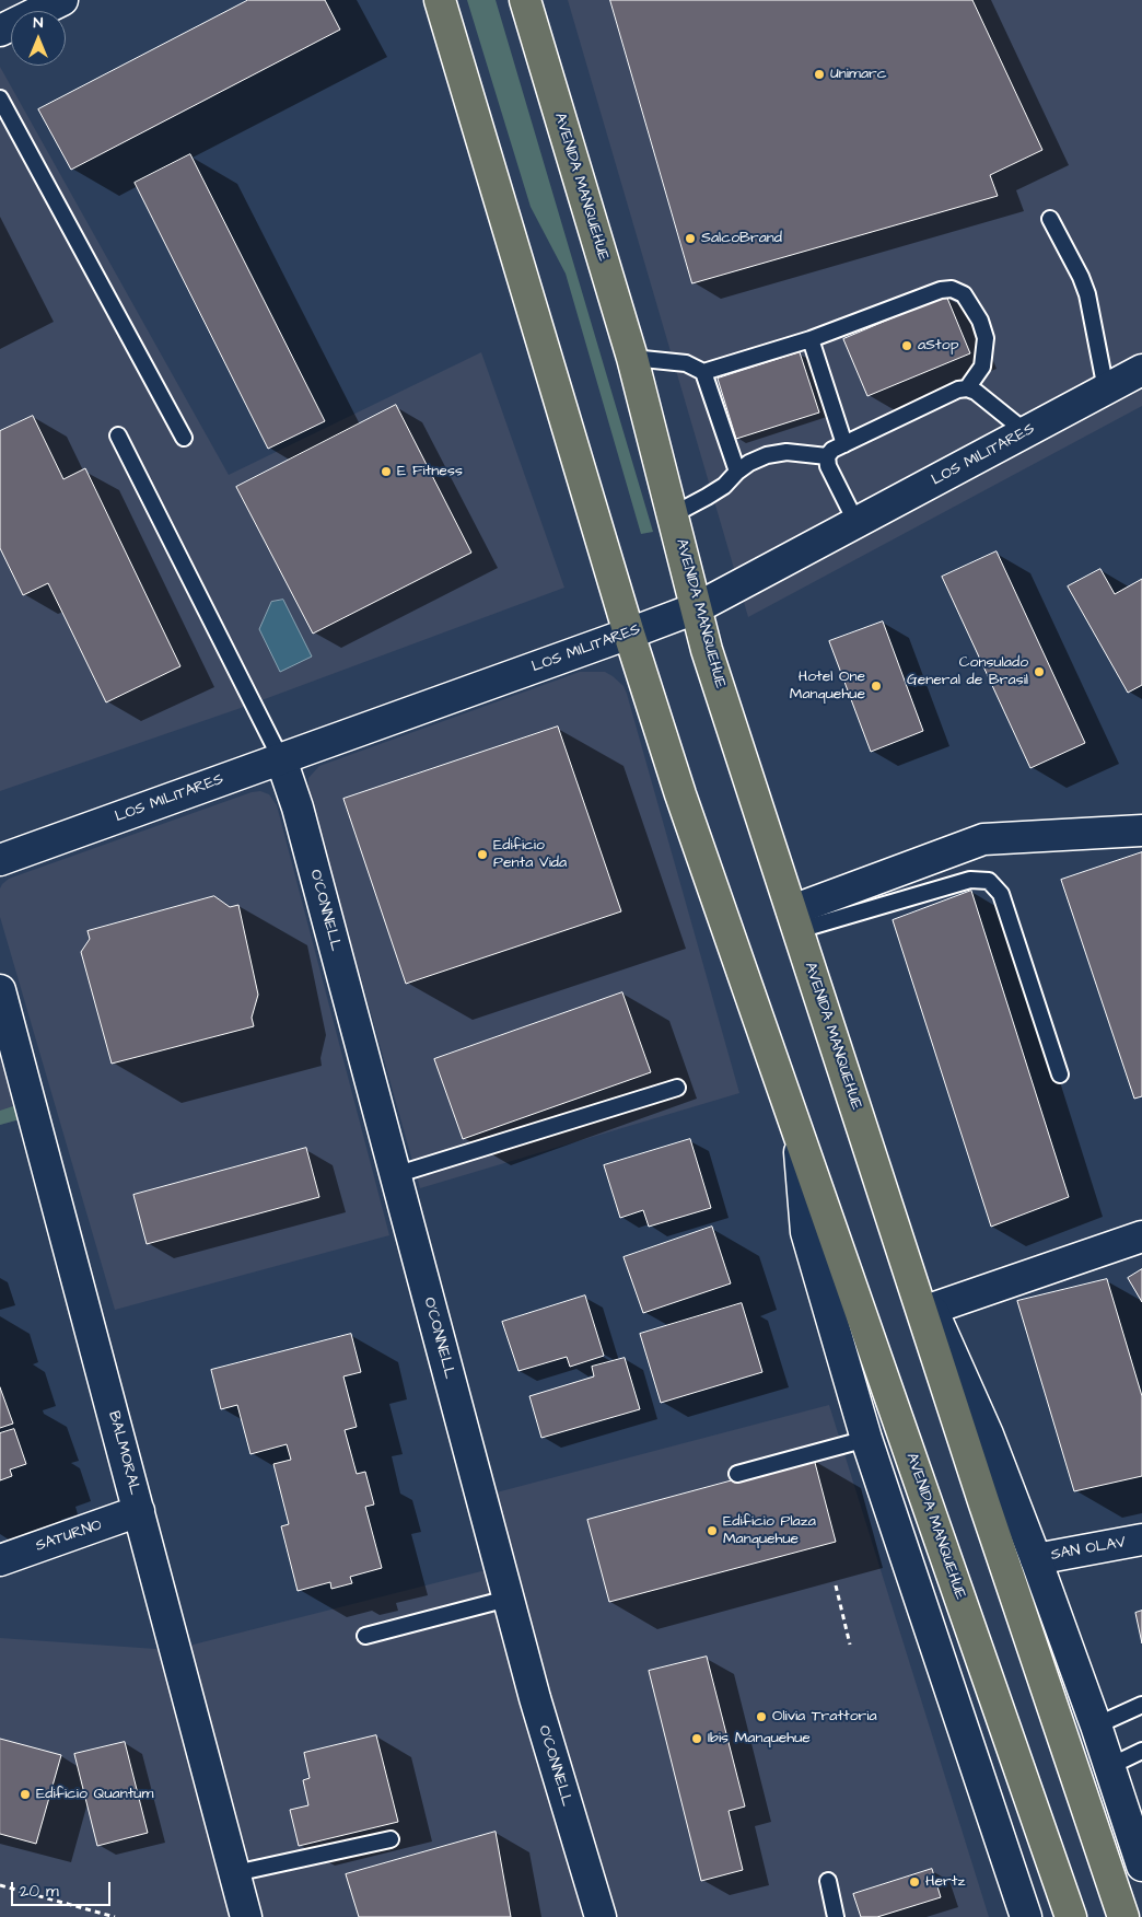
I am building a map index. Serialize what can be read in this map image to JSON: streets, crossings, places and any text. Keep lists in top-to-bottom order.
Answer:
{
  "streets": {
    "main road": ["AVENIDA MANQUEHUE"],
    "street": [
      "LOS MILITARES",
      "O'CONNELL",
      "BALMORAL",
      "SATURNO",
      "SAN OLAV"
    ]
  },
  "crossings": [
    ["AVENIDA MANQUEHUE", "LOS MILITARES"],
    ["AVENIDA MANQUEHUE", "SAN OLAV"],
    ["LOS MILITARES", "O'CONNELL"],
    ["BALMORAL", "SATURNO"]
  ],
  "places": [
    "Unimarc",
    "SalcoBrand",
    "aStop",
    "E Fitness",
    "Consulado General de Brasil",
    "Hotel One Manquehue",
    "Edificio Penta Vida",
    "Edificio Plaza Manquehue",
    "Olivia Trattoria",
    "Ibis Manquehue",
    "Edificio Quantum",
    "Hertz"
  ],
  "scale_bar": "20 m",
  "north": "top"
}
